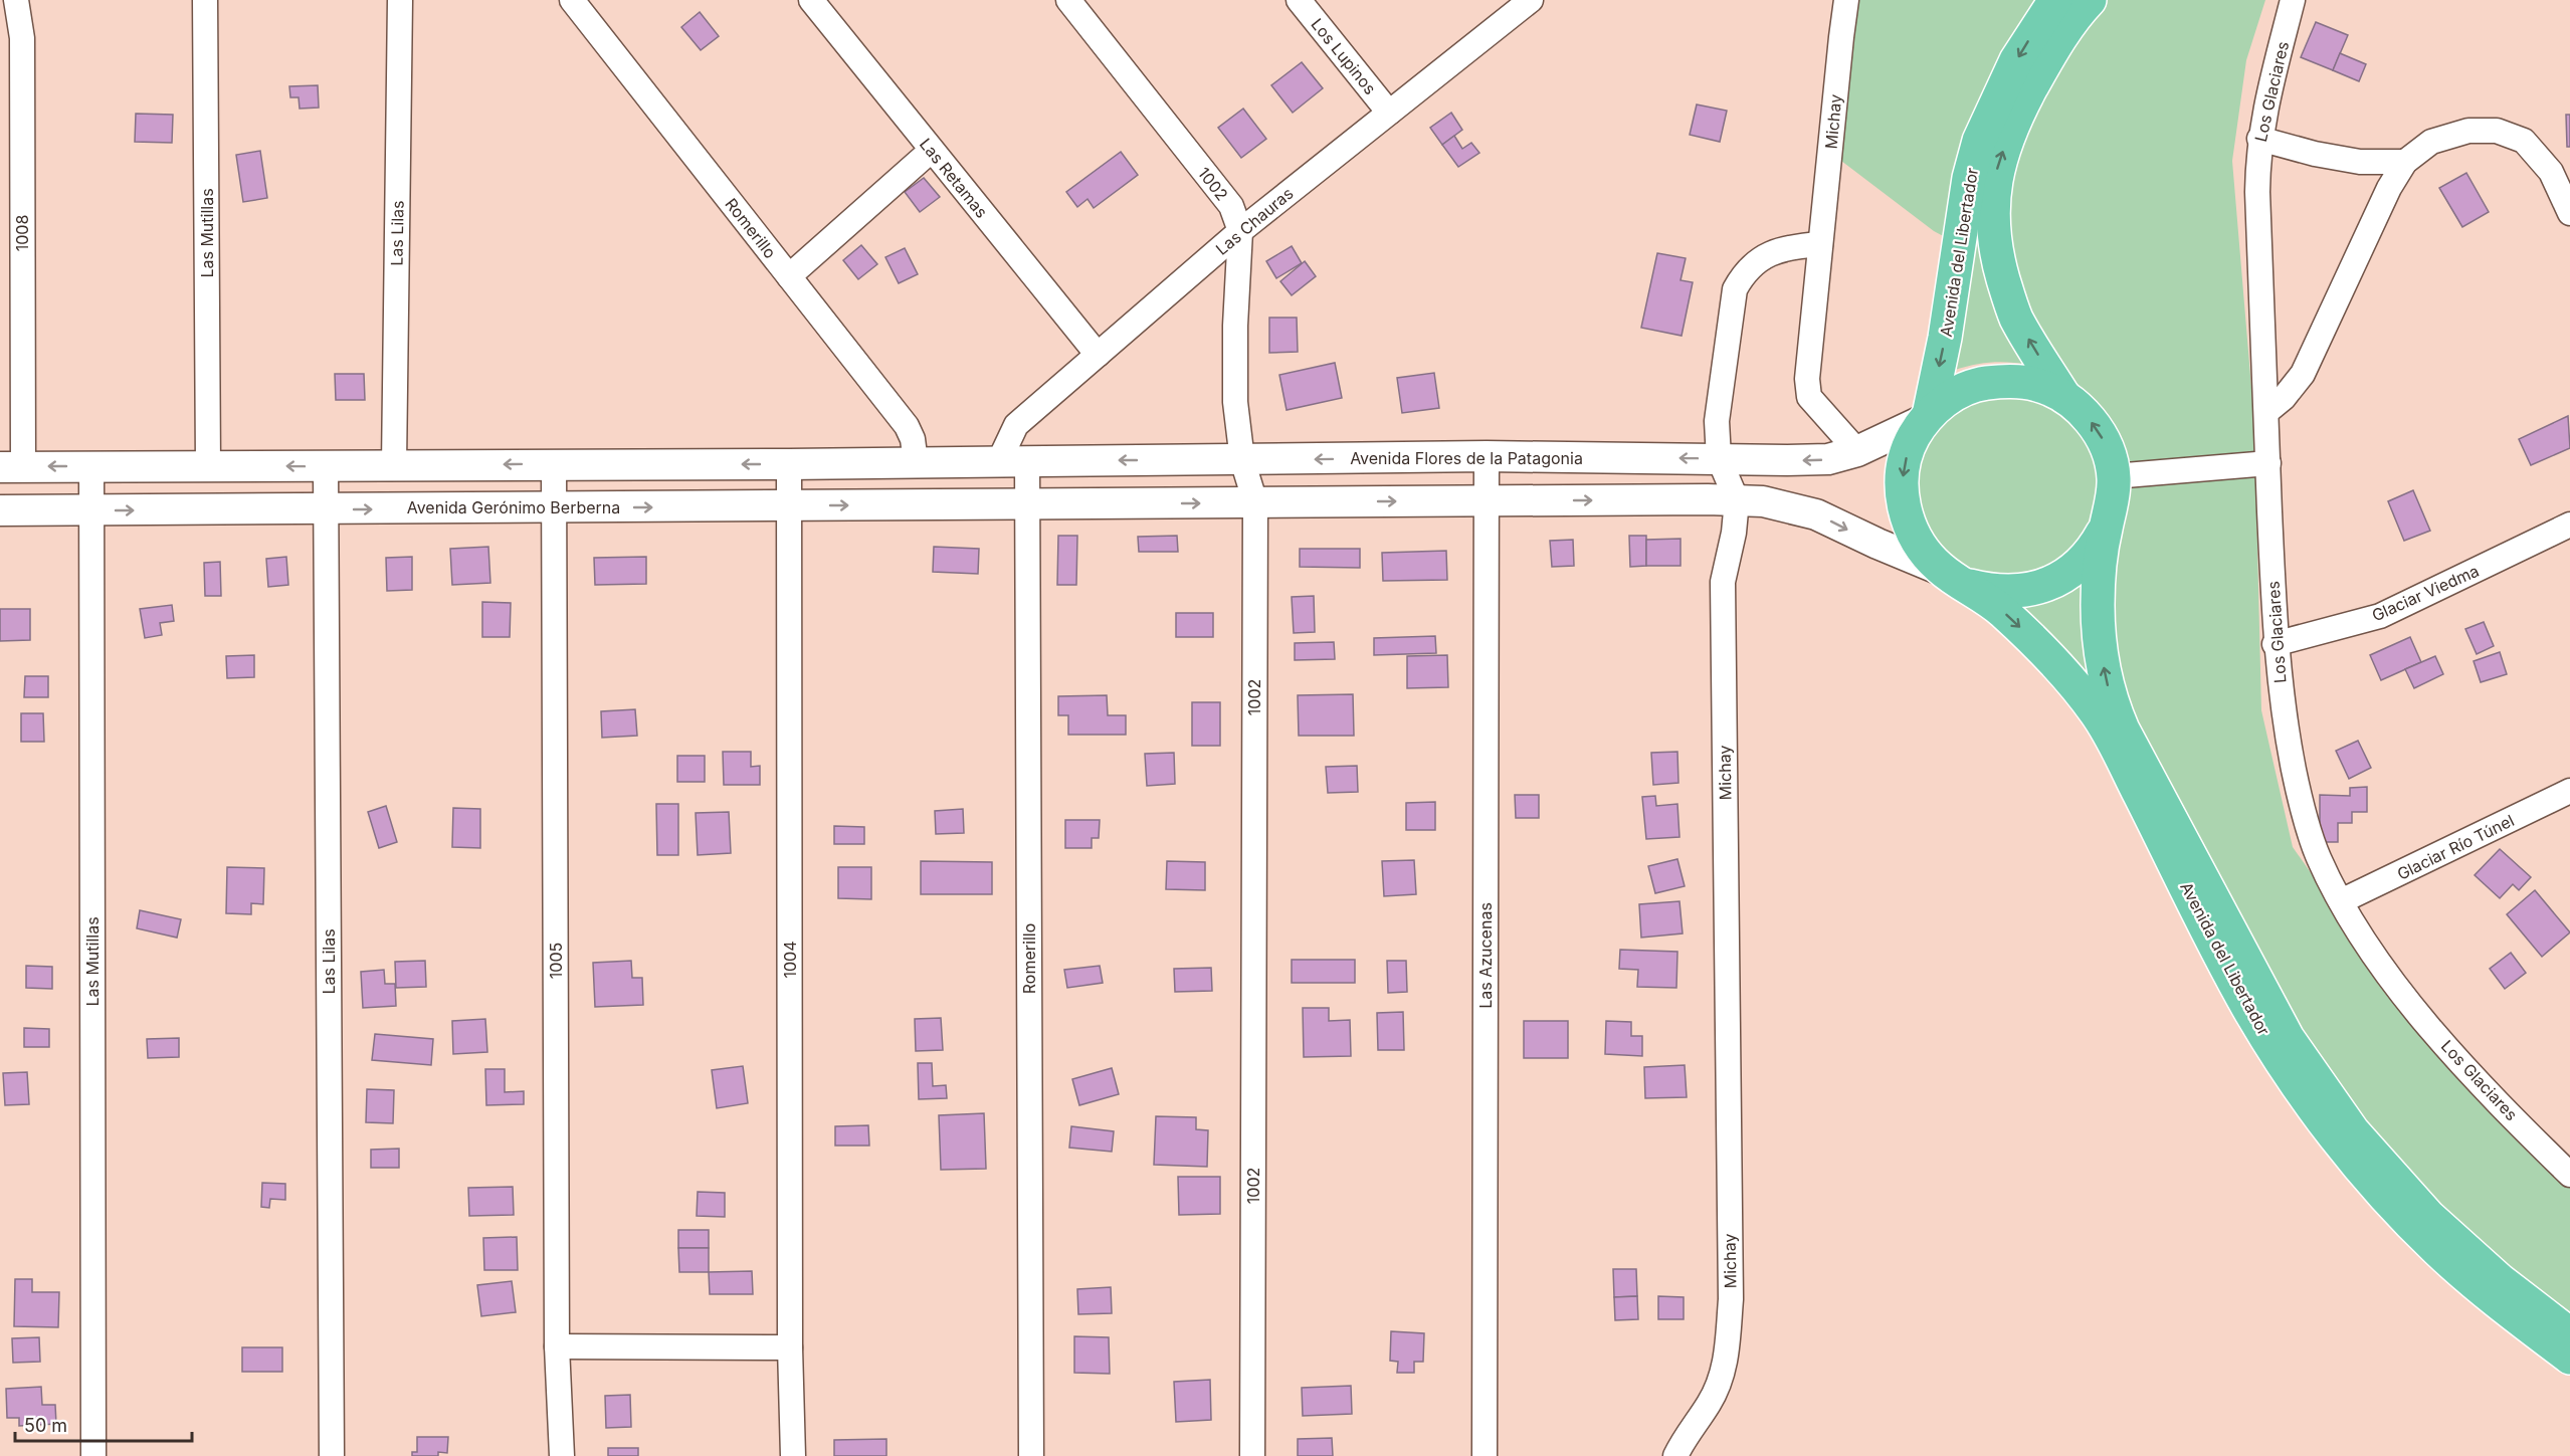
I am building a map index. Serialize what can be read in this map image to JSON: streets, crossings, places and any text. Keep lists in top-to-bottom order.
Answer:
{
  "streets": {
    "main road": ["Avenida del Libertador"],
    "street": [
      "Los Lupinos",
      "Los Glaciares",
      "Michay",
      "Las Retamas",
      "1002",
      "Las Chauras",
      "Romerillo",
      "1008",
      "Las Mutillas",
      "Las Lilas",
      "Avenida Flores de la Patagonia",
      "Avenida Gerónimo Berberna",
      "Glaciar Viedma",
      "Glaciar Río Túnel",
      "Las Azucenas",
      "1004",
      "1005"
    ]
  },
  "crossings": [
    ["Los Lupinos", "Las Chauras"],
    ["Los Glaciares", "Glaciar Viedma"],
    ["Los Glaciares", "Glaciar Río Túnel"],
    ["Michay", "Avenida Flores de la Patagonia"],
    ["Las Retamas", "Las Chauras"],
    ["1002", "Las Chauras"],
    ["1002", "Avenida Flores de la Patagonia"],
    ["Las Chauras", "Romerillo"],
    ["Las Chauras", "Avenida Flores de la Patagonia"],
    ["Romerillo", "Avenida Flores de la Patagonia"],
    ["Romerillo", "Avenida Gerónimo Berberna"],
    ["Las Mutillas", "Avenida Gerónimo Berberna"],
    ["Las Lilas", "Avenida Gerónimo Berberna"],
    ["Avenida del Libertador", "Avenida Flores de la Patagonia"],
    ["Avenida Flores de la Patagonia", "Las Azucenas"],
    ["Avenida Gerónimo Berberna", "1004"],
    ["Avenida Gerónimo Berberna", "1005"]
  ],
  "scale_bar": "50 m"
}
